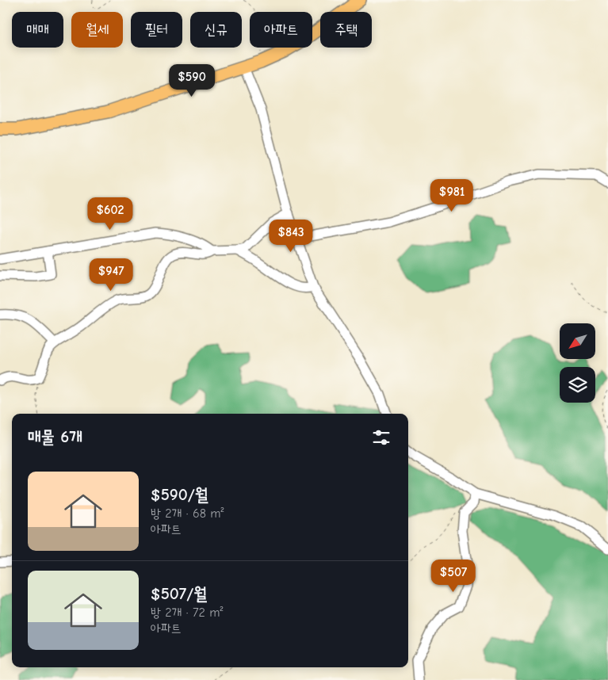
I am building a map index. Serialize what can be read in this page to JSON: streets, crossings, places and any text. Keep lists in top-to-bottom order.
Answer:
{
  "north": "bottom left",
  "page": {
    "chip": [
      "매매",
      "월세",
      "필터",
      "신규",
      "아파트",
      "주택"
    ],
    "price": [
      "$590",
      "$981",
      "$602",
      "$843",
      "$947",
      "$507"
    ],
    "heading": "매물 6개",
    "list": [
      {
        "name": "$590/월",
        "note": "방 2개 · 68 m² · 아파트"
      },
      {
        "name": "$507/월",
        "note": "방 2개 · 72 m² · 아파트"
      }
    ]
  }
}
